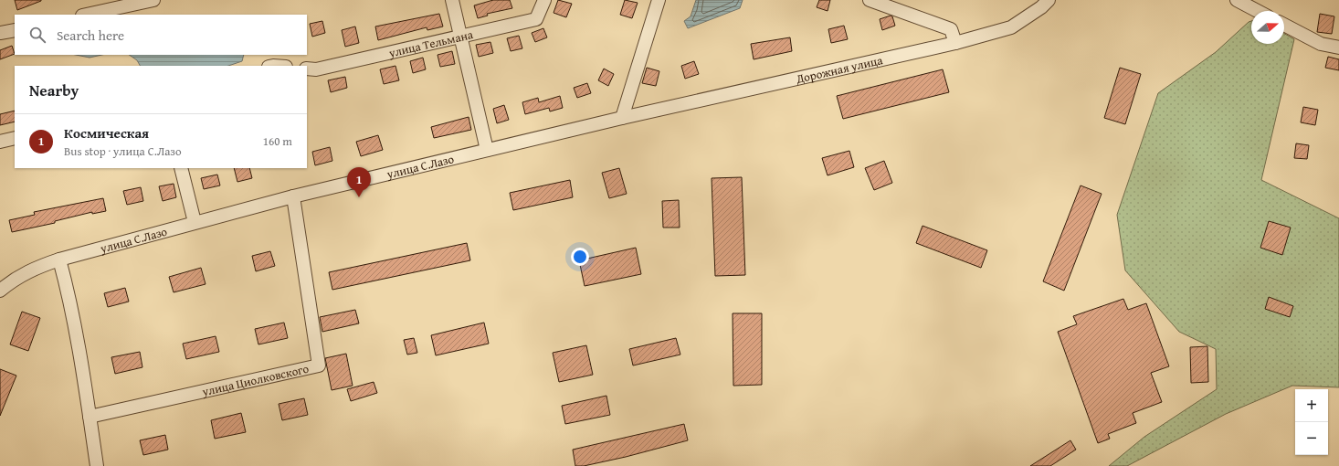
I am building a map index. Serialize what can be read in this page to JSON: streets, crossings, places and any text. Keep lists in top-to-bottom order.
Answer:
{
  "streets": {
    "street": [
      "улица Тельмана",
      "Дорожная улица",
      "улица С.Лазо",
      "улица Циолковского"
    ]
  },
  "crossings": [
    ["Дорожная улица", "улица С.Лазо"],
    ["улица С.Лазо", "улица Циолковского"]
  ],
  "north": "right",
  "page": {
    "search": "Search here",
    "heading": "Nearby",
    "list": [
      {
        "mark": "1",
        "name": "Космическая",
        "note": "Bus stop · улица С.Лазо",
        "value": "160 m"
      }
    ],
    "pins": "1",
    "map_buttons": ["+", "−"]
  }
}
